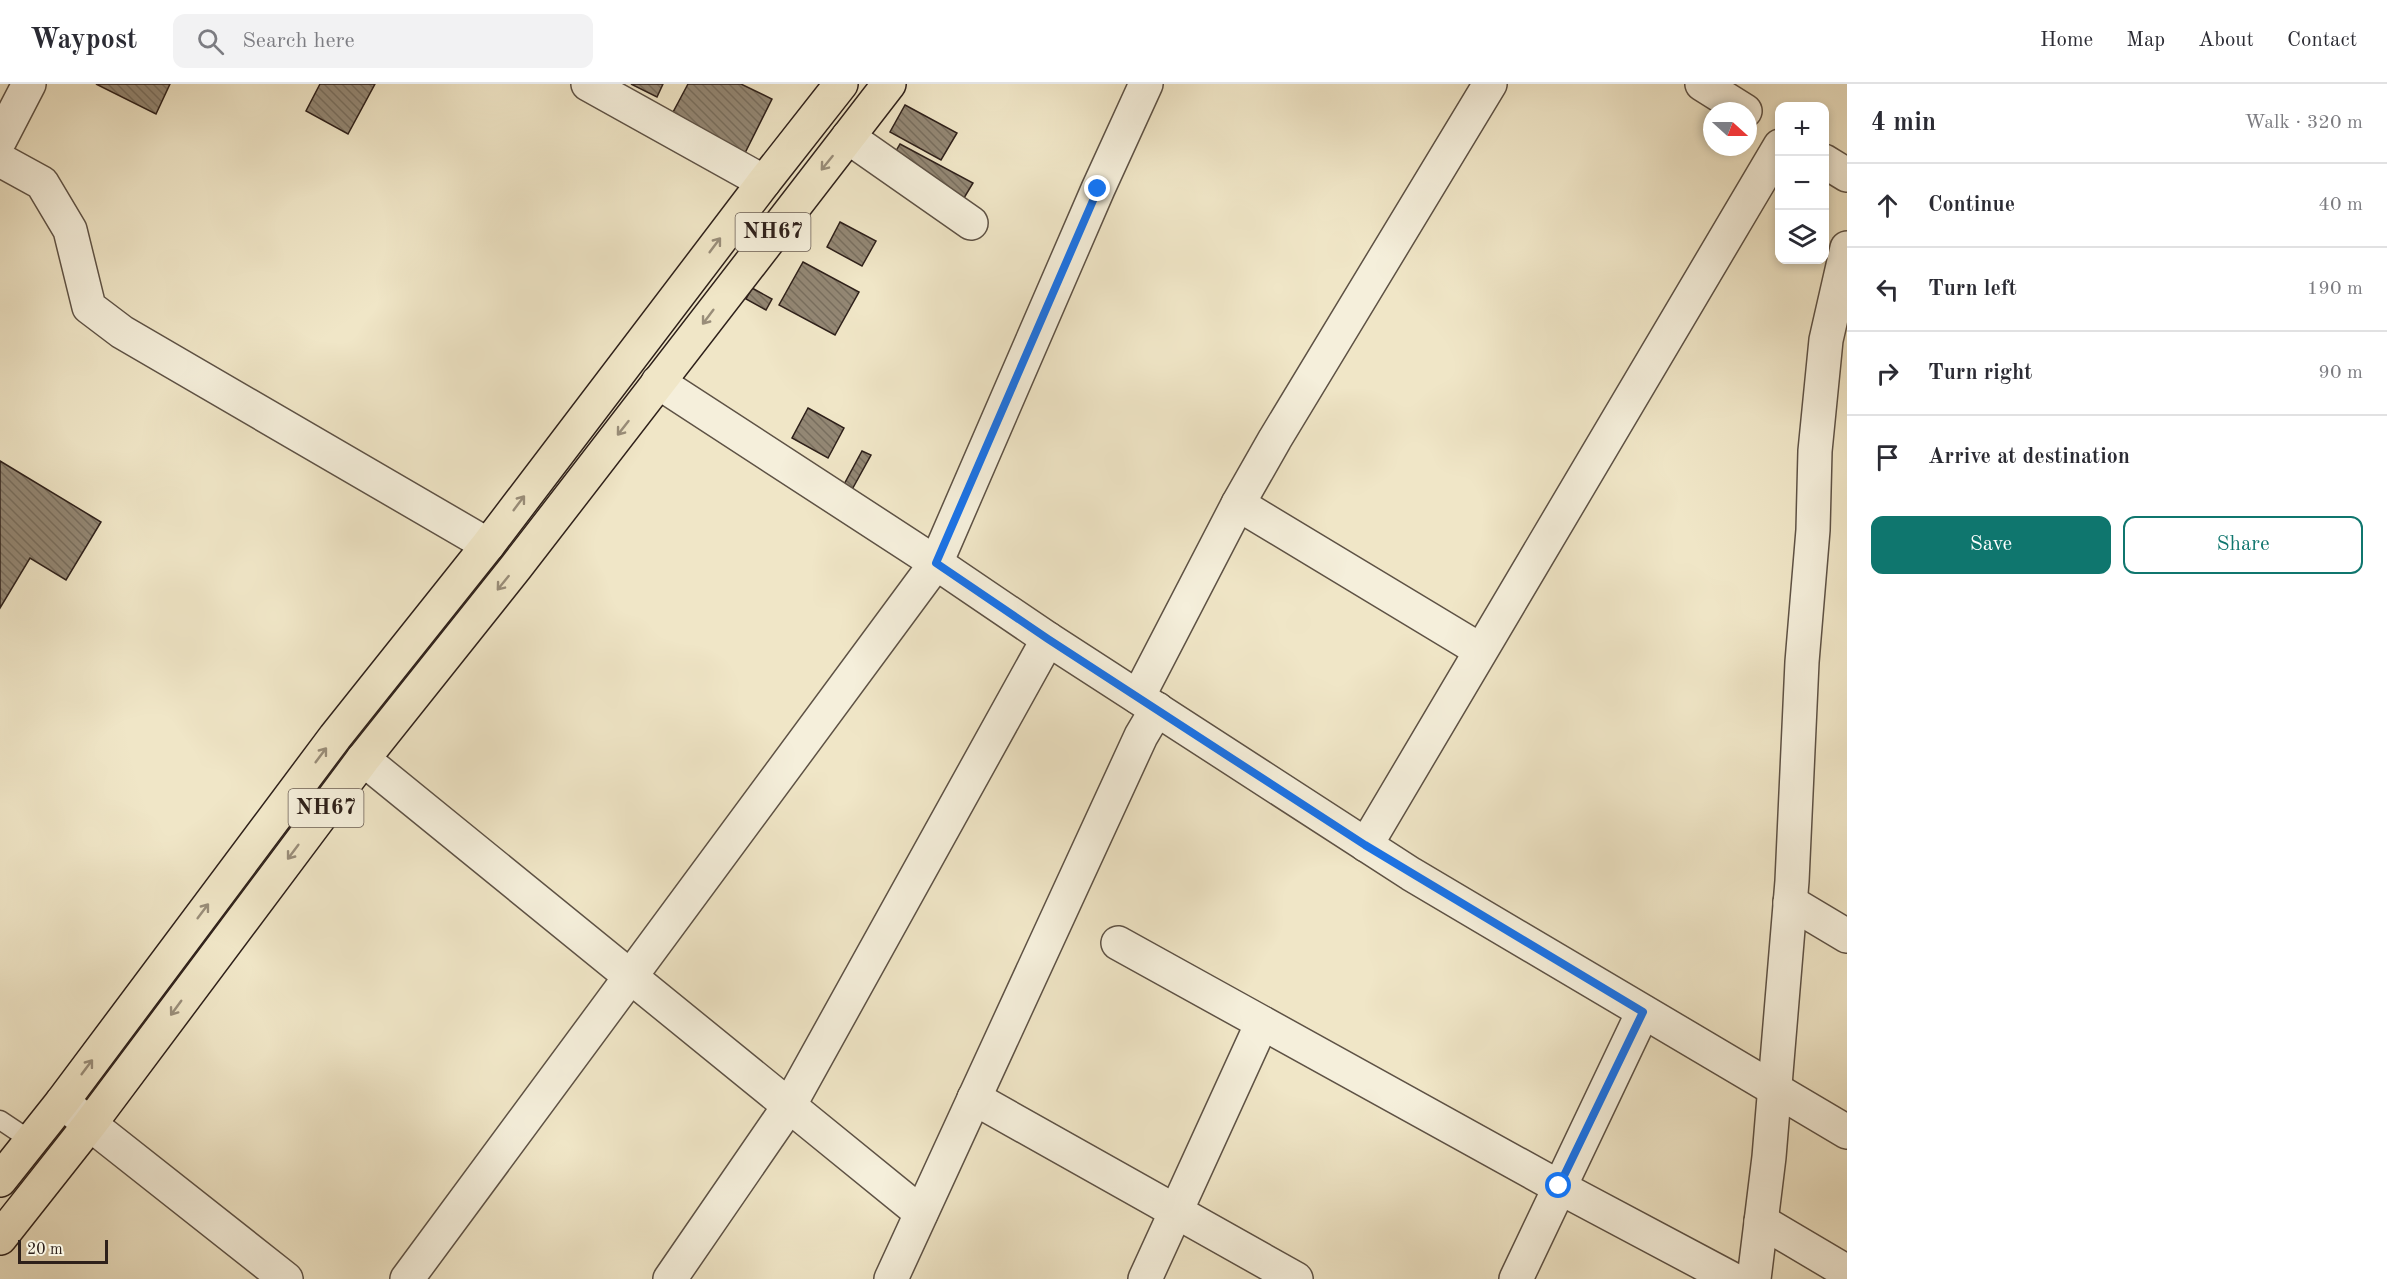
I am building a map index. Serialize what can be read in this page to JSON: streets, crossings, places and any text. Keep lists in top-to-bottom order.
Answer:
{
  "streets": {
    "highway": ["NH67"]
  },
  "scale_bar": "20 m",
  "north": "right",
  "page": {
    "header": "Waypost",
    "search": "Search here",
    "nav": [
      "Home",
      "Map",
      "About",
      "Contact"
    ],
    "heading": ["4 min", "Walk · 320 m"],
    "map_buttons": ["+", "−"],
    "list": [
      ["Continue", "40 m"],
      ["Turn left", "190 m"],
      ["Turn right", "90 m"],
      "Arrive at destination"
    ],
    "buttons": ["Save", "Share"],
    "scale": "20 m"
  }
}
